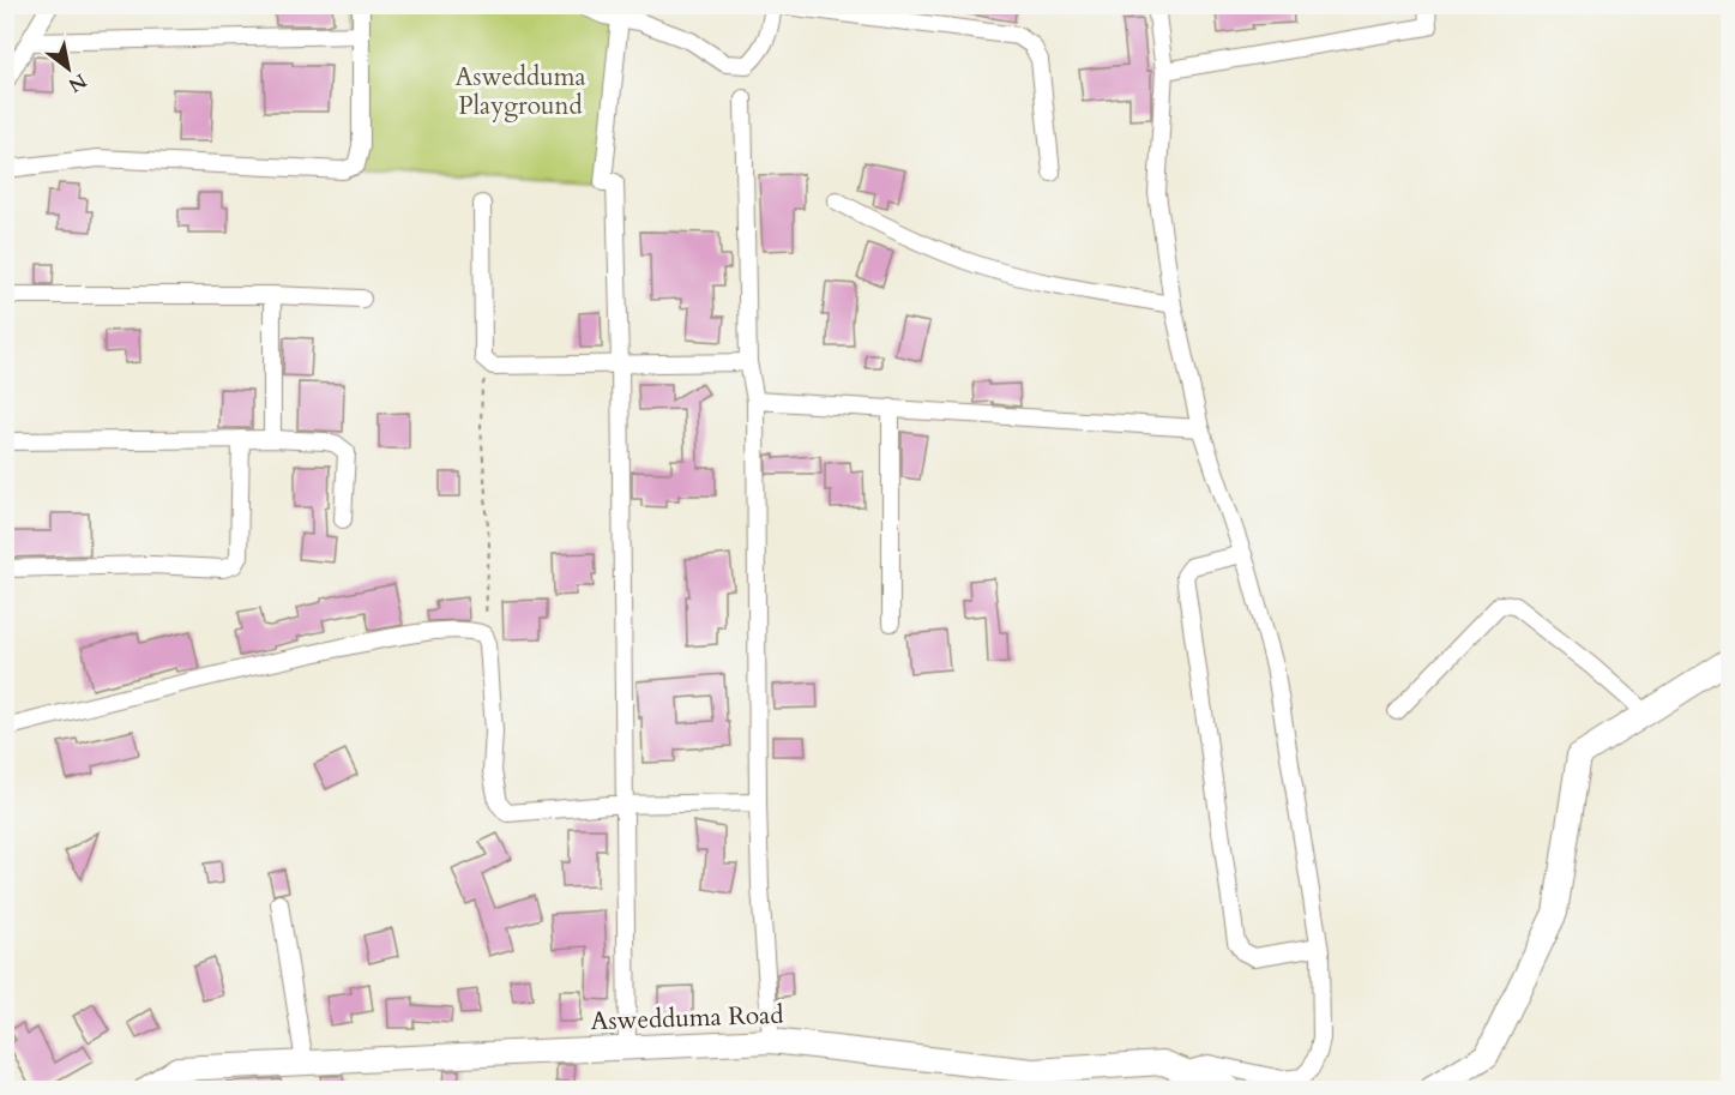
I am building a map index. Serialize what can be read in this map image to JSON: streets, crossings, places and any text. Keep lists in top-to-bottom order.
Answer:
{
  "streets": {
    "street": ["Aswedduma Road"]
  },
  "parks": ["Aswedduma Playground"],
  "north": "bottom right"
}
